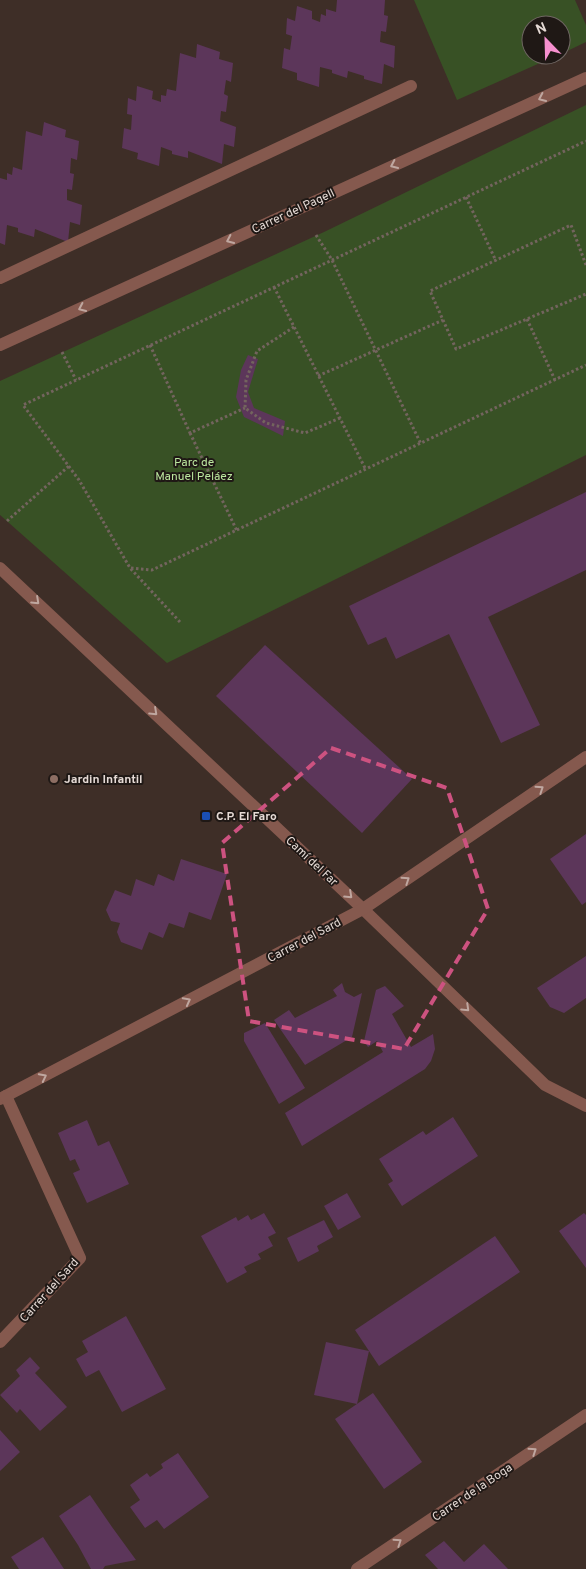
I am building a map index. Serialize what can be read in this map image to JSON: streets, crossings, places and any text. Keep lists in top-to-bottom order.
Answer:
{
  "streets": {
    "street": [
      "Carrer del Pagell",
      "Camí del Far",
      "Carrer del Sard",
      "Carrer de la Boga"
    ]
  },
  "crossings": [
    ["Camí del Far", "Carrer del Sard"]
  ],
  "one_way": ["Camí del Far", "Carrer del Sard", "Carrer de la Boga"],
  "parks": ["Parc de Manuel Peláez"],
  "places": {
    "other": ["Jardin Infantil"],
    "transit": ["C.P. El Faro"]
  },
  "north": "top left"
}
